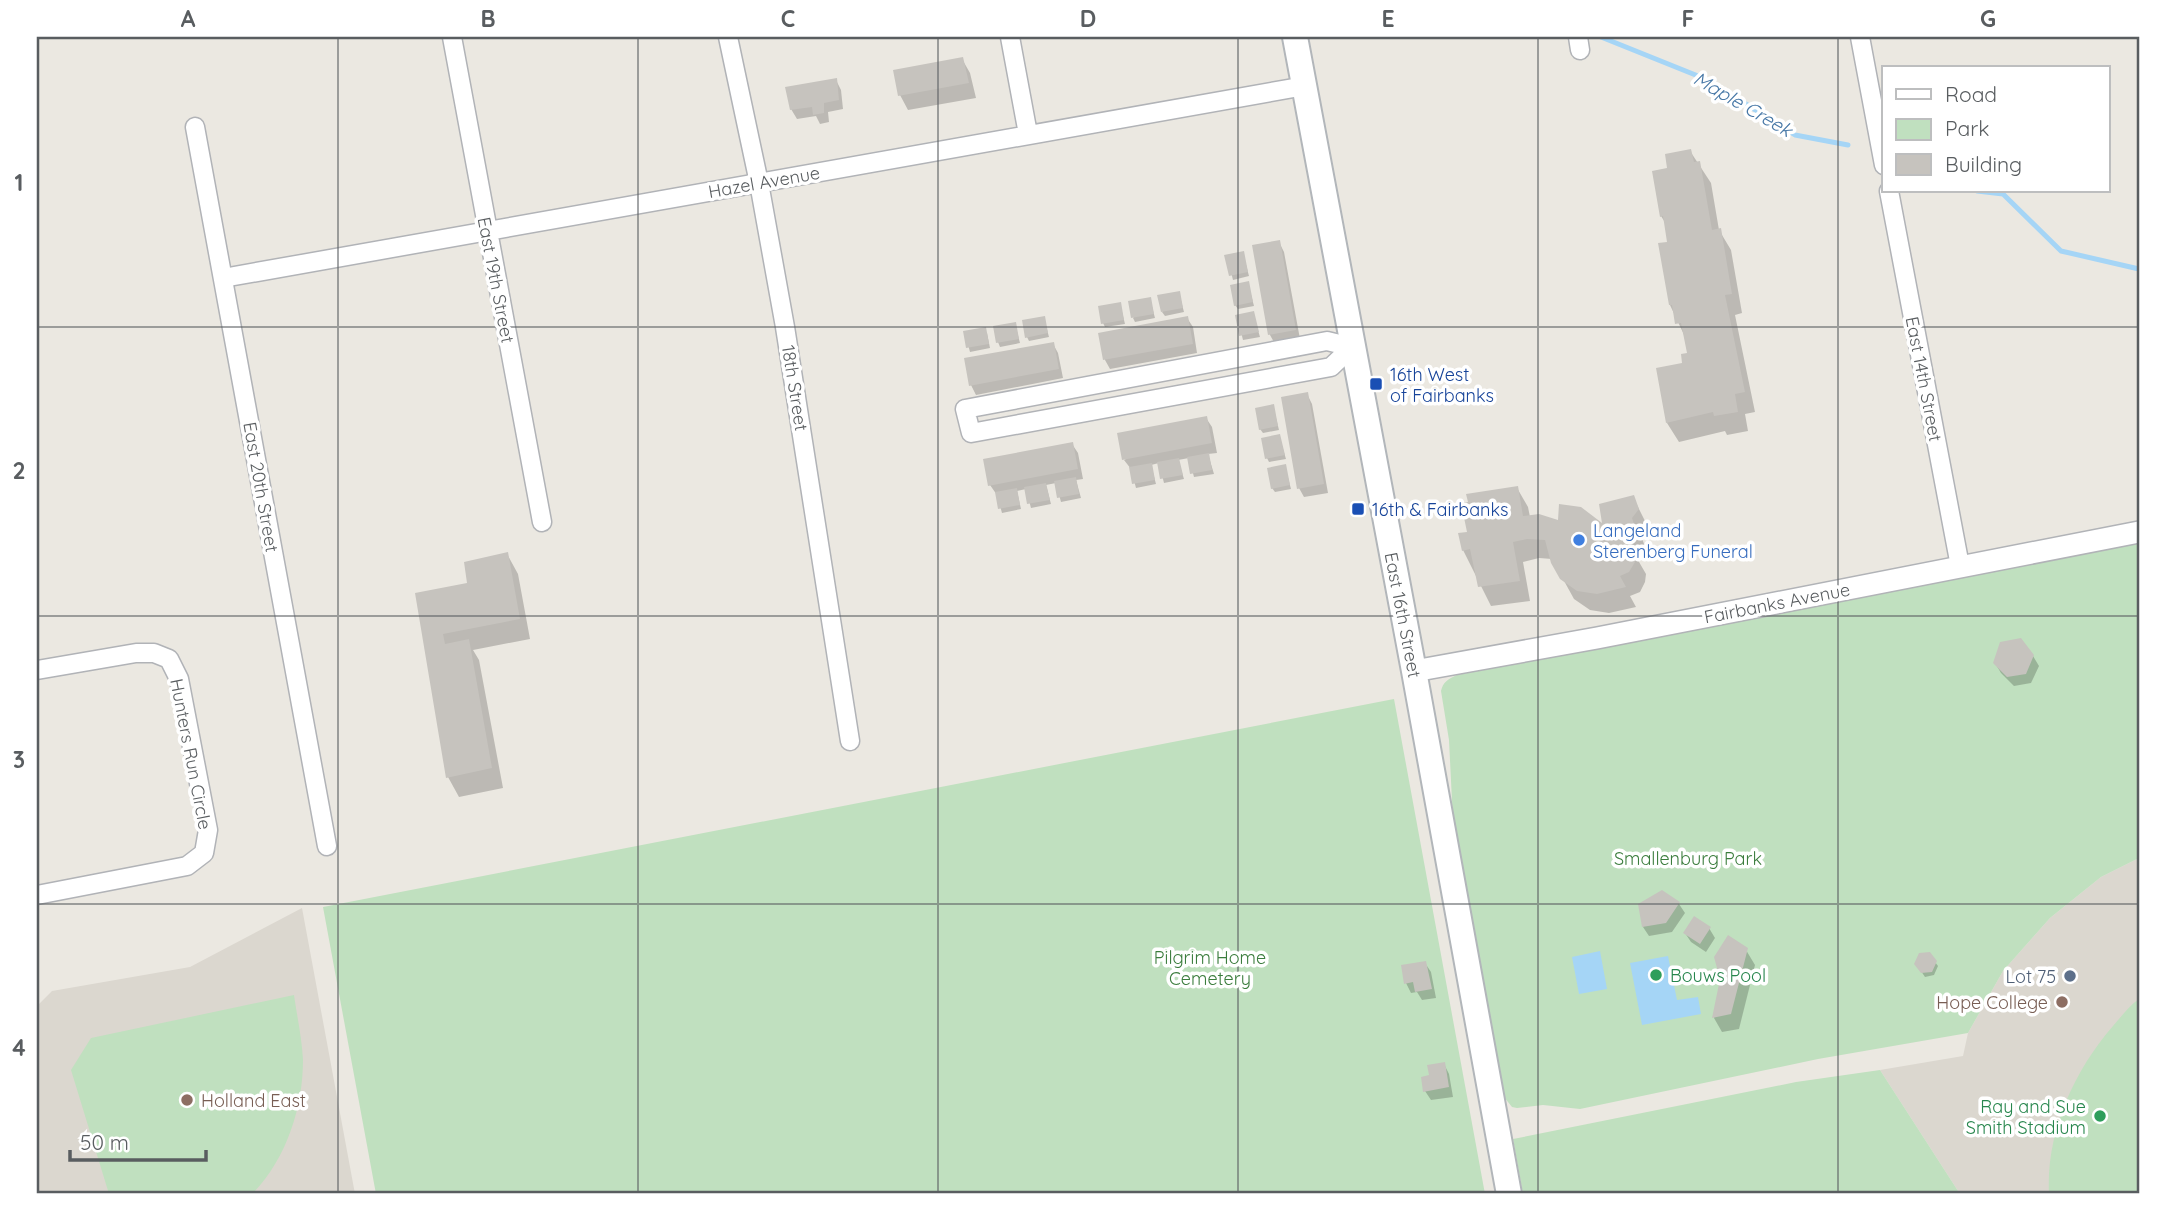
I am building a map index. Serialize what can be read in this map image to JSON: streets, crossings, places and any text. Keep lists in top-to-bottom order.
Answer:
{
  "streets": {
    "main road": ["East 16th Street"],
    "street": [
      "Hazel Avenue",
      "East 19th Street",
      "East 14th Street",
      "18th Street",
      "East 20th Street",
      "Fairbanks Avenue",
      "Hunters Run Circle"
    ]
  },
  "crossings": [
    ["Hazel Avenue", "East 19th Street"],
    ["Hazel Avenue", "18th Street"],
    ["Hazel Avenue", "East 20th Street"],
    ["Hazel Avenue", "East 16th Street"],
    ["East 14th Street", "Fairbanks Avenue"],
    ["Fairbanks Avenue", "East 16th Street"]
  ],
  "water": ["Maple Creek"],
  "parks": ["Smallenburg Park", "Pilgrim Home Cemetery"],
  "places": {
    "transit": ["16th West of Fairbanks", "16th & Fairbanks"],
    "other": [
      "Langeland Sterenberg Funeral",
      "Bouws Pool",
      "Lot 75",
      "Hope College",
      "Holland East",
      "Ray and Sue Smith Stadium"
    ]
  },
  "legend": ["Road", "Park", "Building"],
  "scale_bar": "50 m",
  "grid": {
    "columns": [
      "A",
      "B",
      "C",
      "D",
      "E",
      "F",
      "G"
    ],
    "rows": [
      "1",
      "2",
      "3",
      "4"
    ]
  }
}
